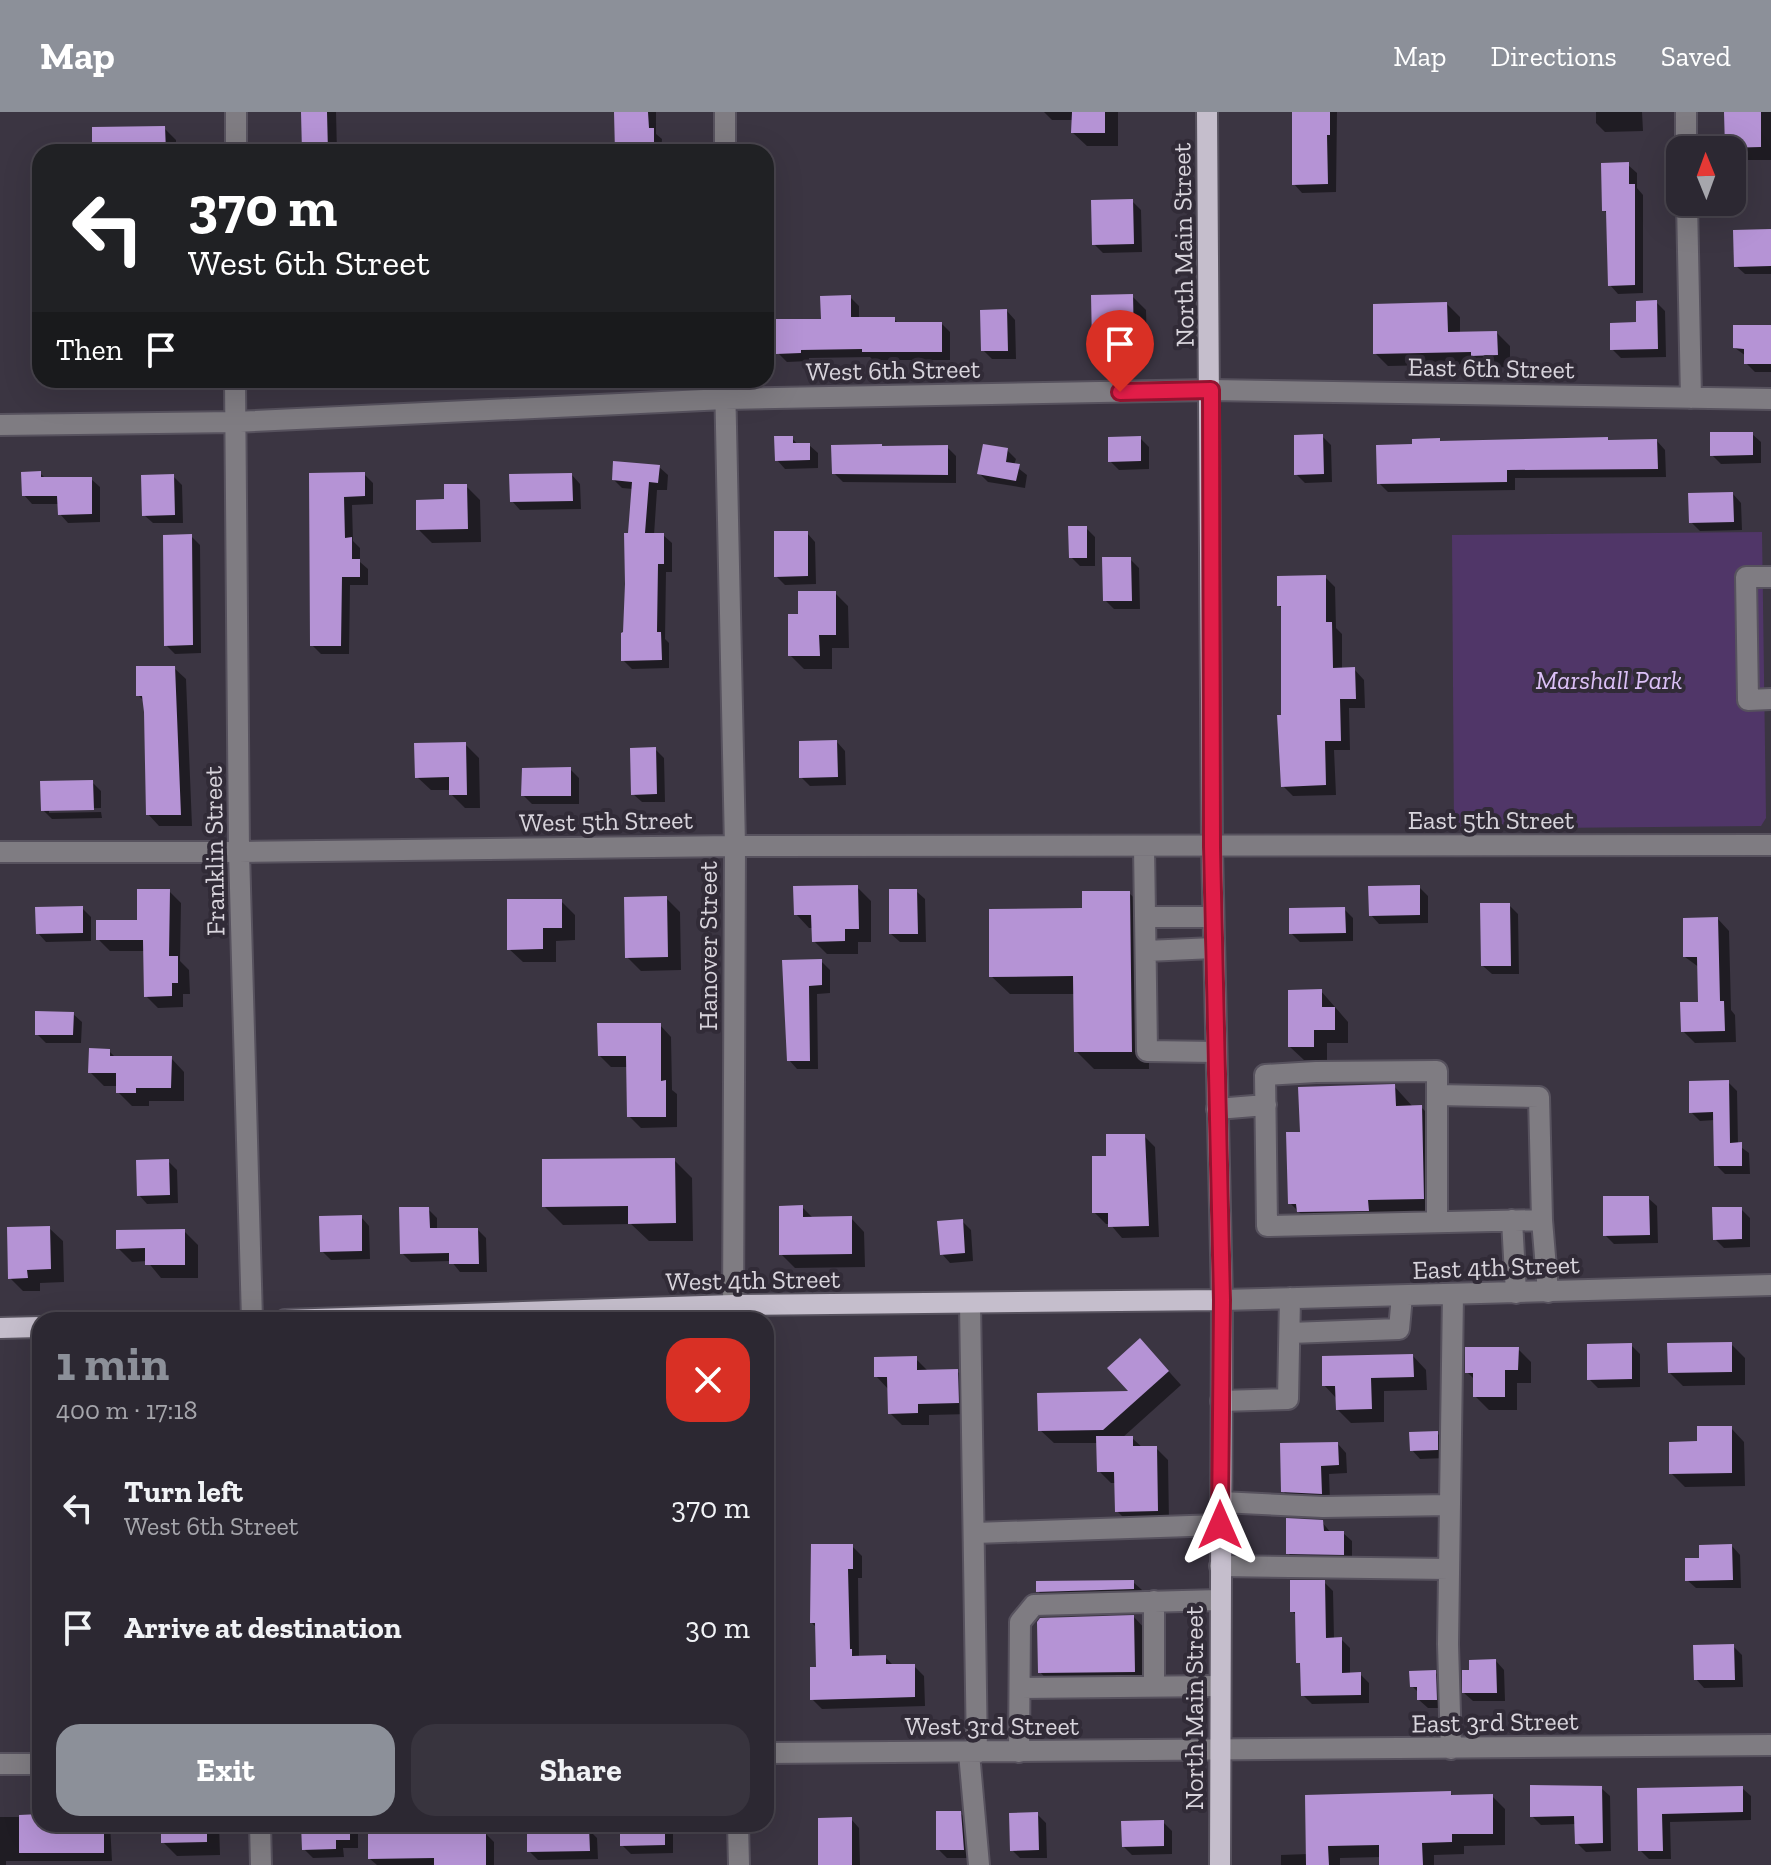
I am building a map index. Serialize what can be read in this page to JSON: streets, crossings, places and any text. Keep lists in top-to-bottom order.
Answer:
{
  "streets": {
    "main road": ["North Main Street", "West 4th Street"],
    "street": [
      "East 6th Street",
      "West 6th Street",
      "East 5th Street",
      "West 5th Street",
      "Franklin Street",
      "Hanover Street",
      "East 4th Street",
      "East 3rd Street",
      "West 3rd Street"
    ]
  },
  "crossings": [
    ["North Main Street", "East 6th Street"],
    ["North Main Street", "West 6th Street"],
    ["North Main Street", "East 5th Street"],
    ["North Main Street", "West 5th Street"],
    ["North Main Street", "East 4th Street"],
    ["North Main Street", "West 4th Street"],
    ["North Main Street", "East 3rd Street"],
    ["North Main Street", "West 3rd Street"],
    ["East 6th Street", "West 6th Street"],
    ["West 6th Street", "Franklin Street"],
    ["West 6th Street", "Hanover Street"],
    ["East 5th Street", "West 5th Street"],
    ["West 5th Street", "Franklin Street"],
    ["West 5th Street", "Hanover Street"],
    ["East 4th Street", "West 4th Street"],
    ["East 3rd Street", "West 3rd Street"]
  ],
  "parks": ["Marshall Park"],
  "north": "top",
  "page": {
    "header": "Map",
    "nav": ["Map", "Directions", "Saved"],
    "turn": ["370 m", "West 6th Street"],
    "then": "Then",
    "heading": ["1 min", "400 m · 17:18"],
    "list": [
      {
        "name": "Turn left",
        "note": "West 6th Street",
        "value": "370 m"
      },
      {
        "name": "Arrive at destination",
        "value": "30 m"
      }
    ],
    "buttons": ["Exit", "Share"]
  }
}
